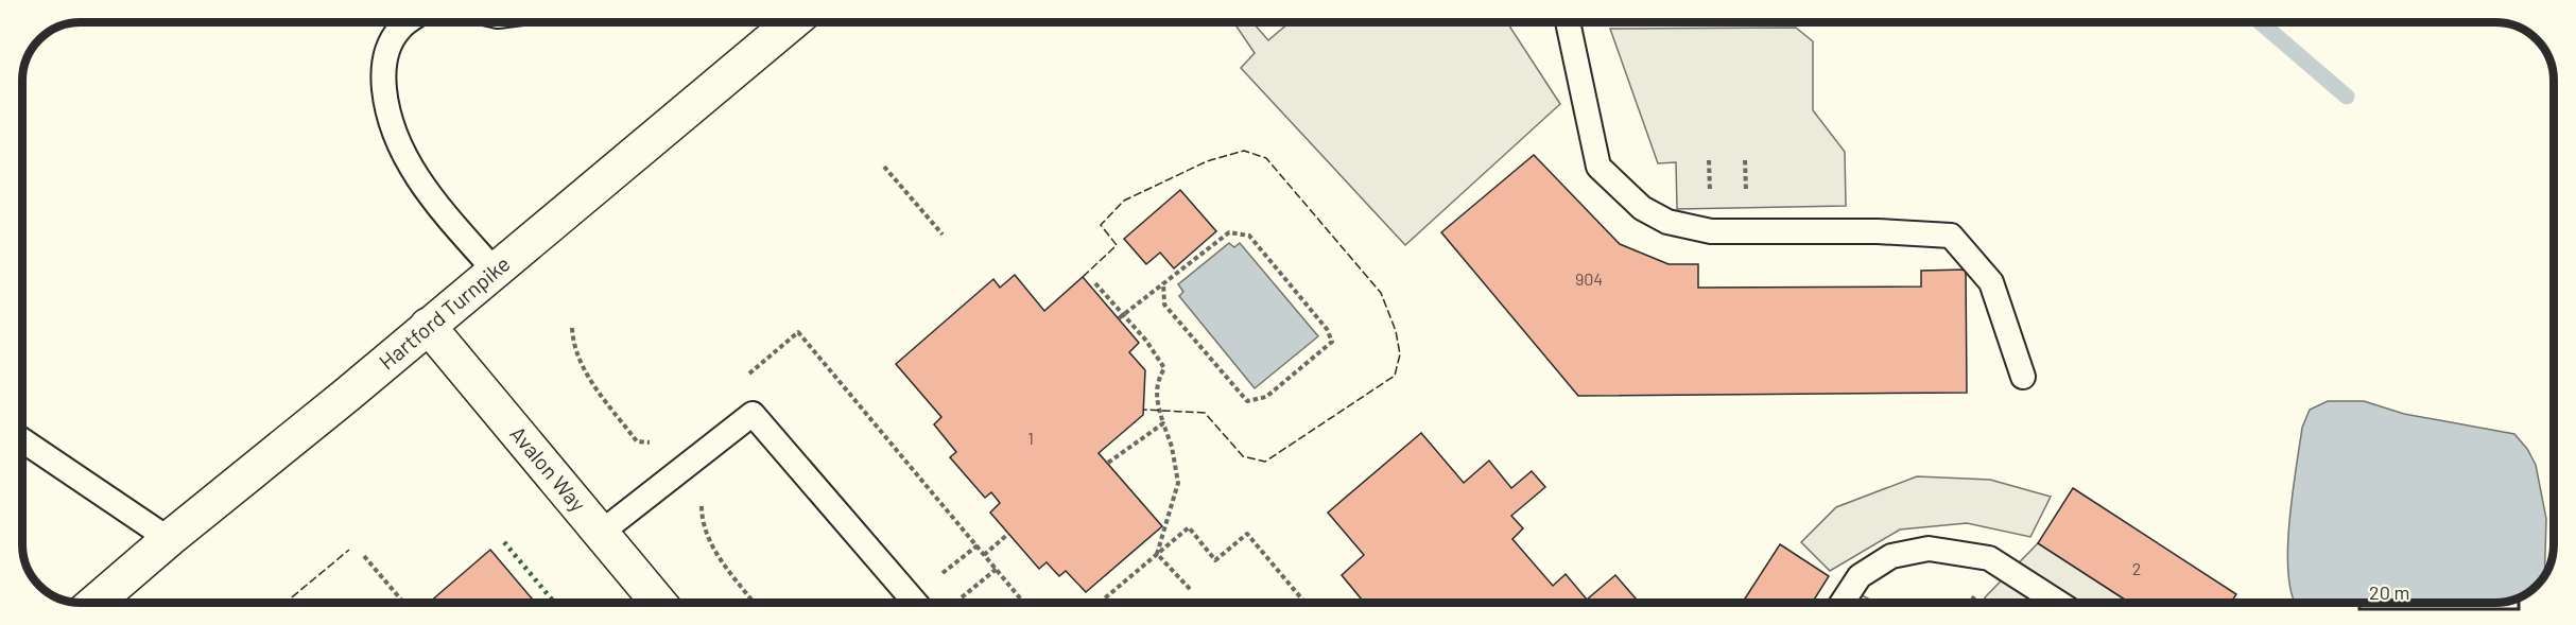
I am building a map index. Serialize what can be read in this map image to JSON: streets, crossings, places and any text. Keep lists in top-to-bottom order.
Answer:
{
  "streets": {
    "main road": ["Hartford Turnpike", "Avalon Way"]
  },
  "crossings": [
    ["Hartford Turnpike", "Avalon Way"]
  ],
  "house_numbers": ["904", "1", "2"],
  "scale_bar": "20 m"
}
